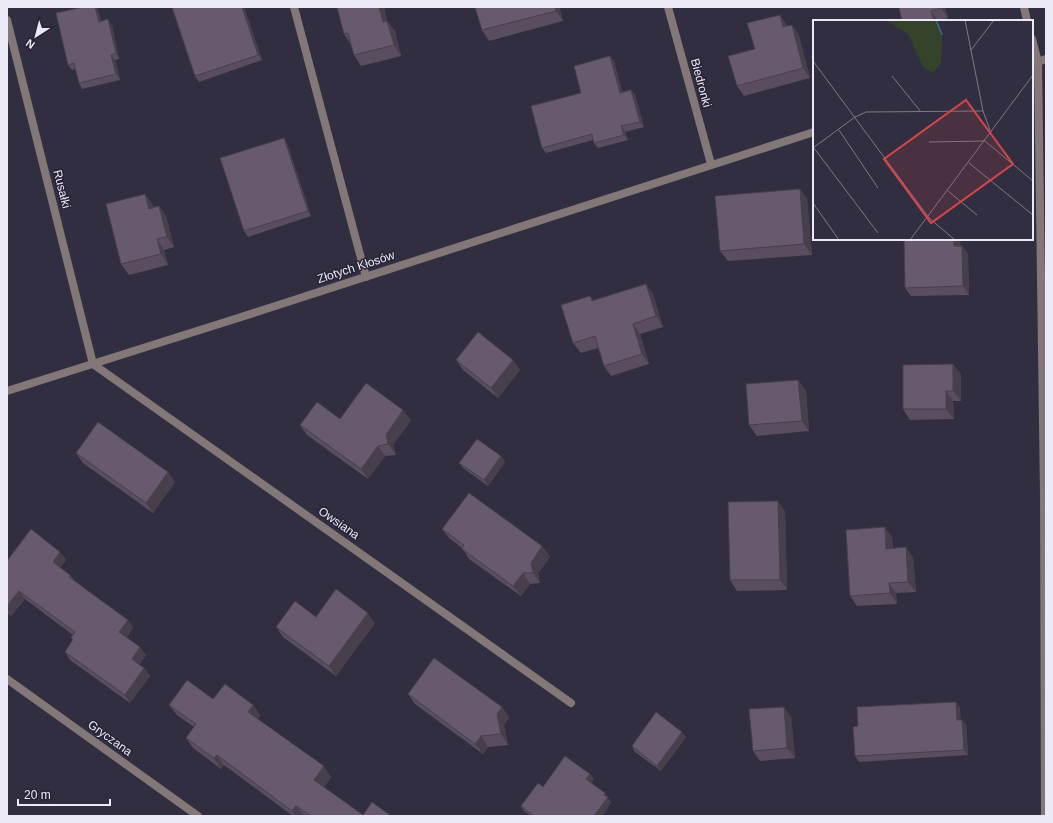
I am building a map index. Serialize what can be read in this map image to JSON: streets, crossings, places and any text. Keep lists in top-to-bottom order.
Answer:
{
  "streets": {
    "street": [
      "Biedronki",
      "Rusałki",
      "Złotych Kłosów",
      "Owsiana",
      "Gryczana"
    ]
  },
  "crossings": [
    ["Biedronki", "Złotych Kłosów"],
    ["Rusałki", "Złotych Kłosów"],
    ["Rusałki", "Owsiana"],
    ["Złotych Kłosów", "Owsiana"]
  ],
  "scale_bar": "20 m",
  "north": "bottom left"
}
